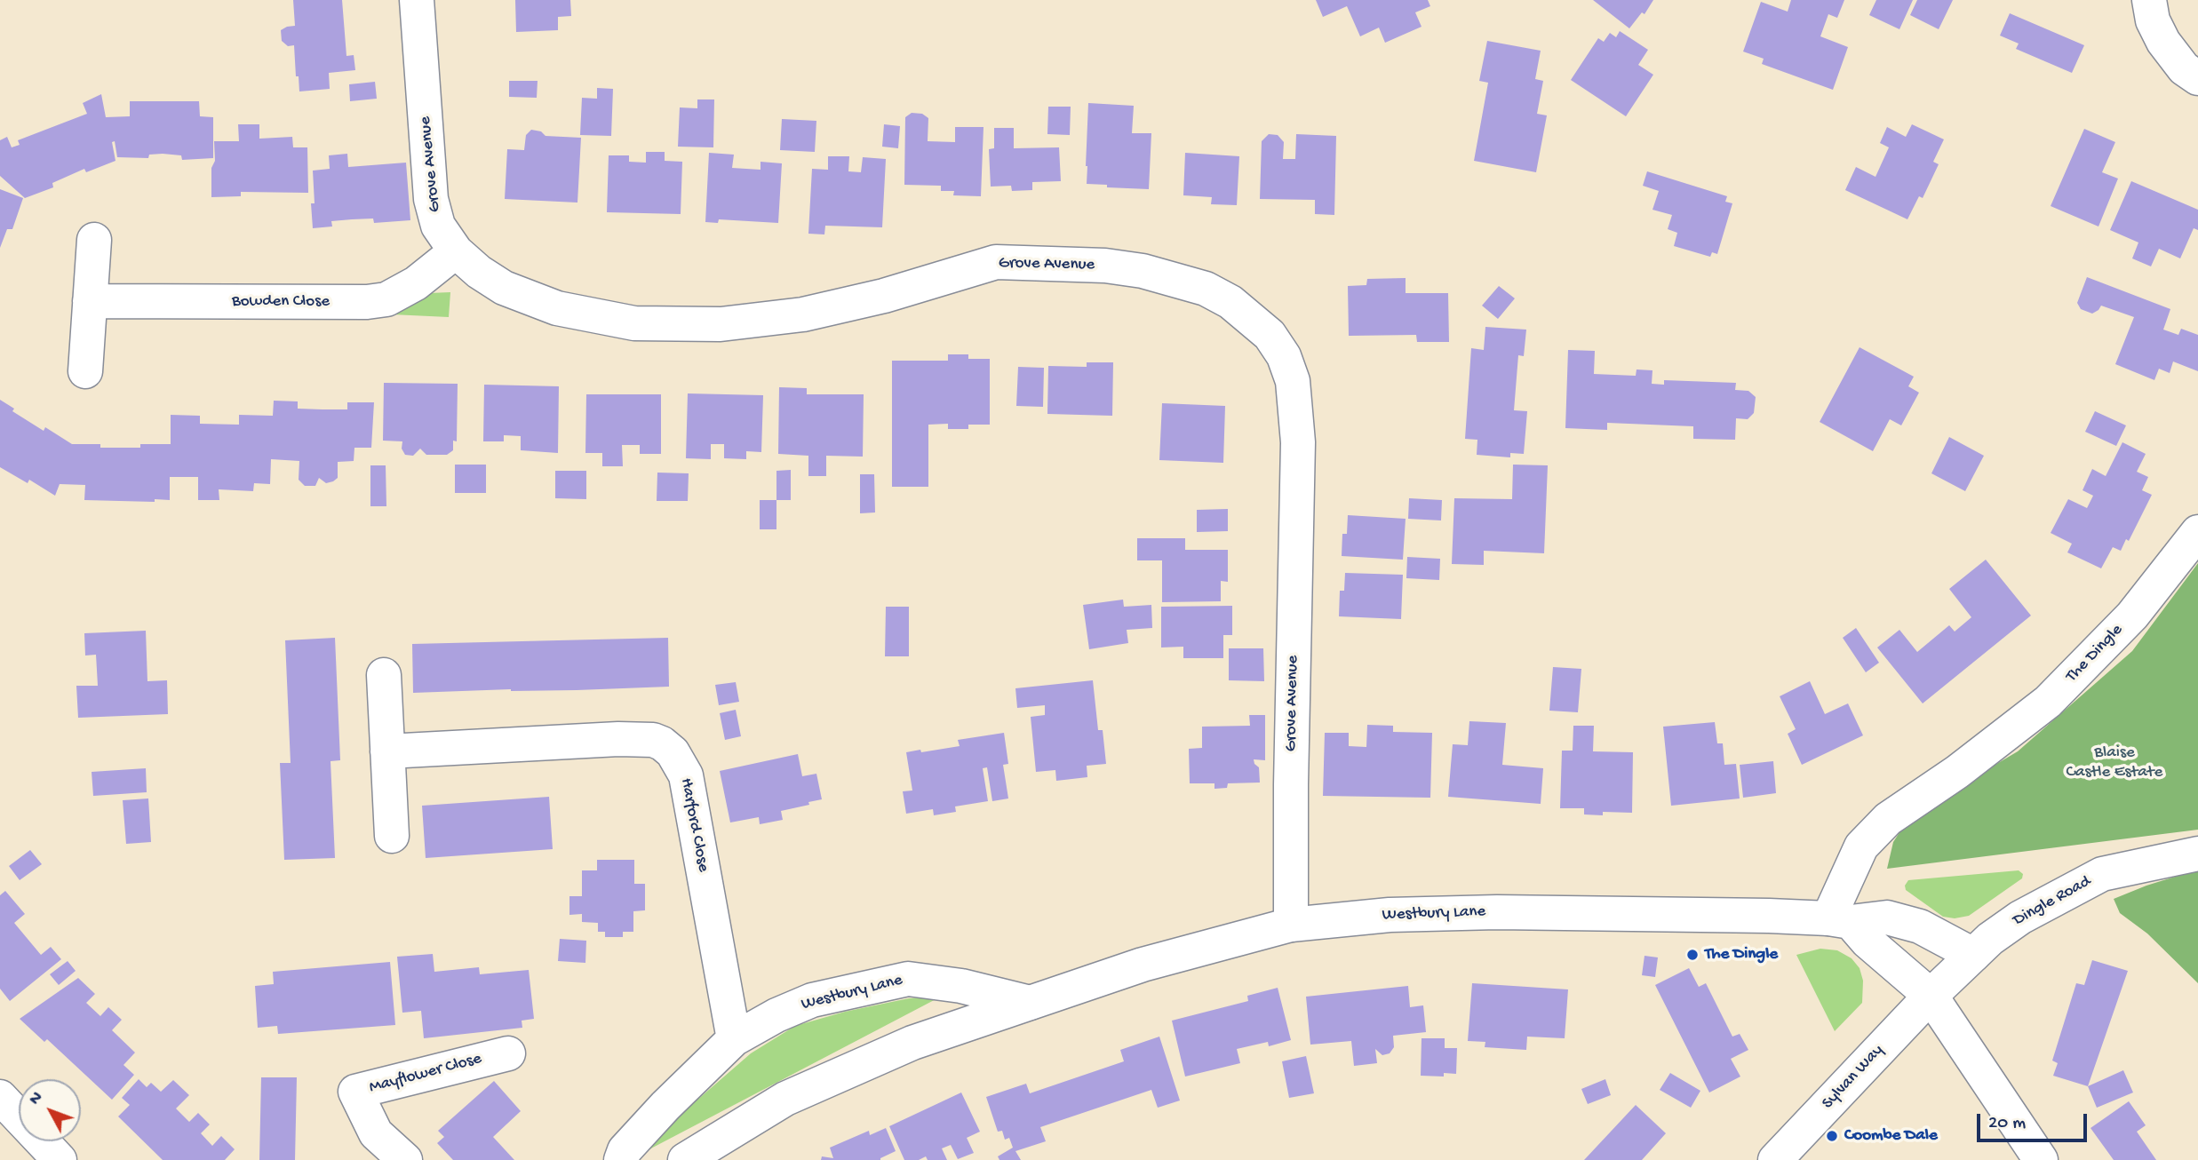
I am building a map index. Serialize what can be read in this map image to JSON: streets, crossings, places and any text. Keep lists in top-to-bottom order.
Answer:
{
  "streets": {
    "street": [
      "Grove Avenue",
      "Bowden Close",
      "The Dingle",
      "Harford Close",
      "Dingle Road",
      "Westbury Lane",
      "Mayflower Close",
      "Sylvan Way"
    ]
  },
  "crossings": [
    ["Grove Avenue", "Bowden Close"],
    ["Grove Avenue", "Westbury Lane"],
    ["The Dingle", "Westbury Lane"],
    ["Harford Close", "Westbury Lane"],
    ["Dingle Road", "Westbury Lane"],
    ["Dingle Road", "Sylvan Way"]
  ],
  "parks": ["Blaise Castle Estate"],
  "places": ["The Dingle", "Coombe Dale"],
  "scale_bar": "20 m",
  "north": "top left"
}
